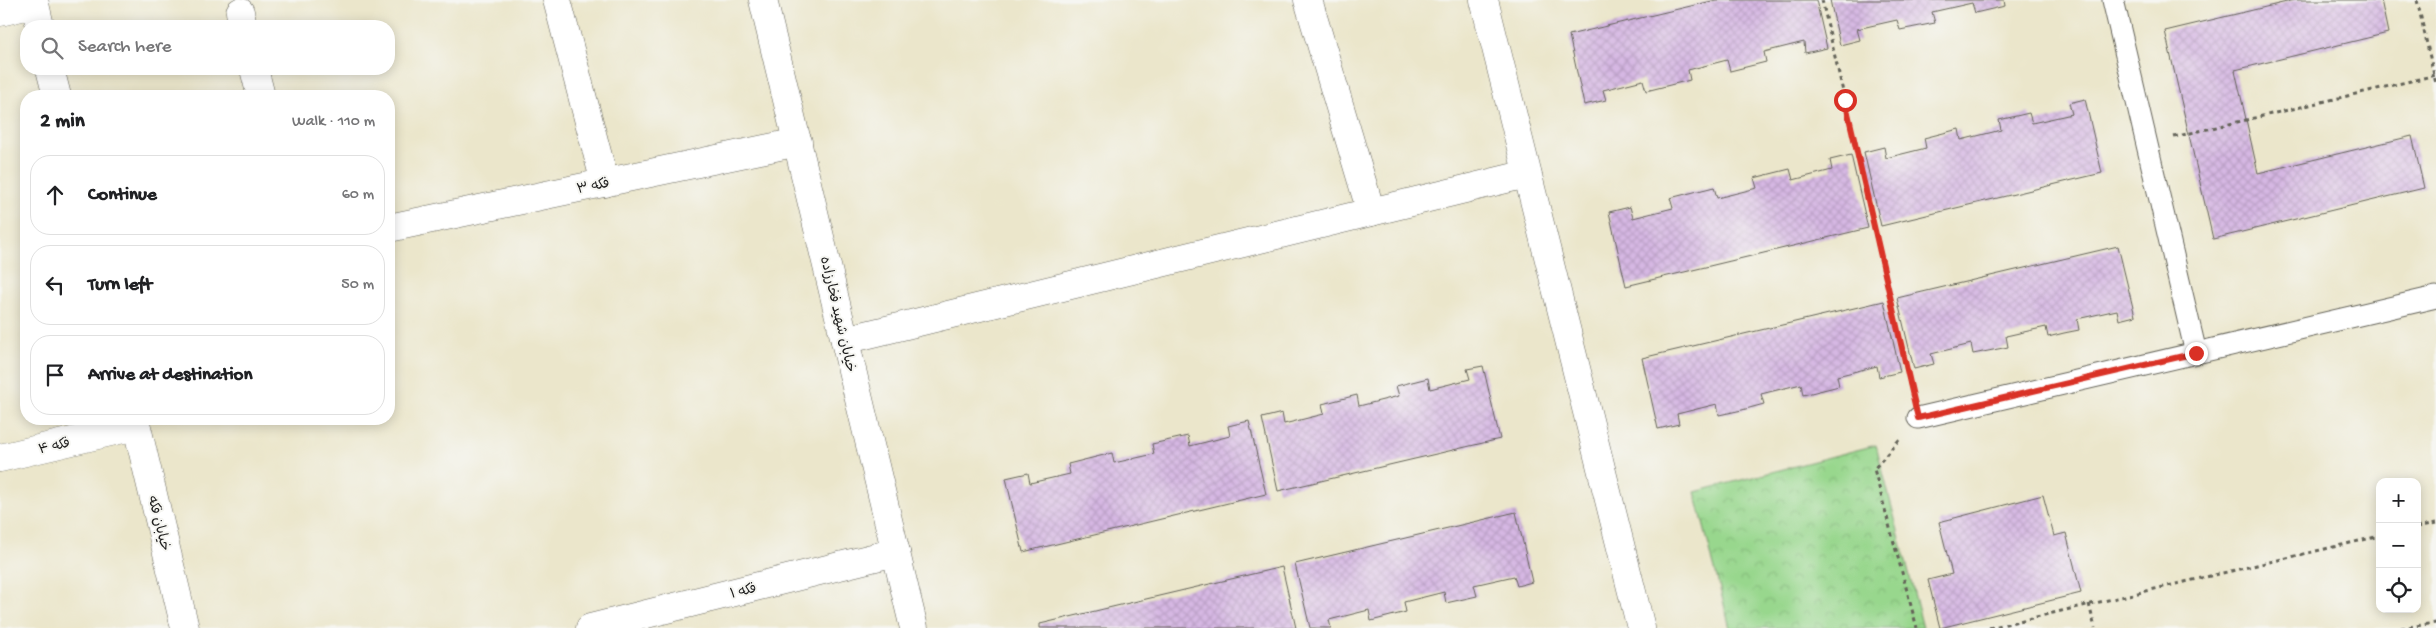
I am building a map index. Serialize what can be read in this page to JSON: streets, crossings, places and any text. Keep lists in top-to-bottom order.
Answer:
{
  "streets": {
    "street": [
      "فکه ۳",
      "خیابان شهید فخارزاده",
      "فکه ۴",
      "خیابان فکه",
      "فکه ۱"
    ]
  },
  "crossings": [
    ["فکه ۳", "خیابان شهید فخارزاده"],
    ["خیابان شهید فخارزاده", "فکه ۱"]
  ],
  "page": {
    "search": "Search here",
    "heading": ["2 min", "Walk · 110 m"],
    "list": [
      ["Continue", "60 m"],
      ["Turn left", "50 m"],
      "Arrive at destination"
    ],
    "map_buttons": ["+", "−"]
  }
}
